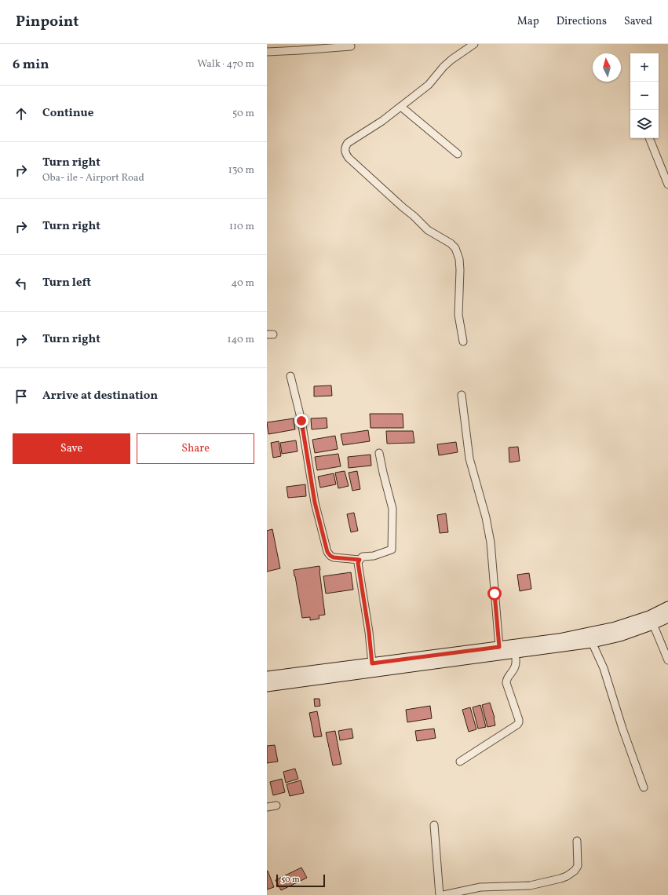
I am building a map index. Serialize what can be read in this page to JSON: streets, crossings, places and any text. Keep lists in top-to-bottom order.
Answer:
{
  "scale_bar": "50 m",
  "north": "top",
  "page": {
    "header": "Pinpoint",
    "nav": ["Map", "Directions", "Saved"],
    "heading": ["6 min", "Walk · 470 m"],
    "map_buttons": ["+", "−"],
    "list": [
      ["Continue", "50 m"],
      ["Turn right", "Oba- ile - Airport Road", "130 m"],
      ["Turn right", "110 m"],
      ["Turn left", "40 m"],
      ["Turn right", "140 m"],
      "Arrive at destination"
    ],
    "buttons": ["Save", "Share"],
    "scale": "50 m"
  }
}
